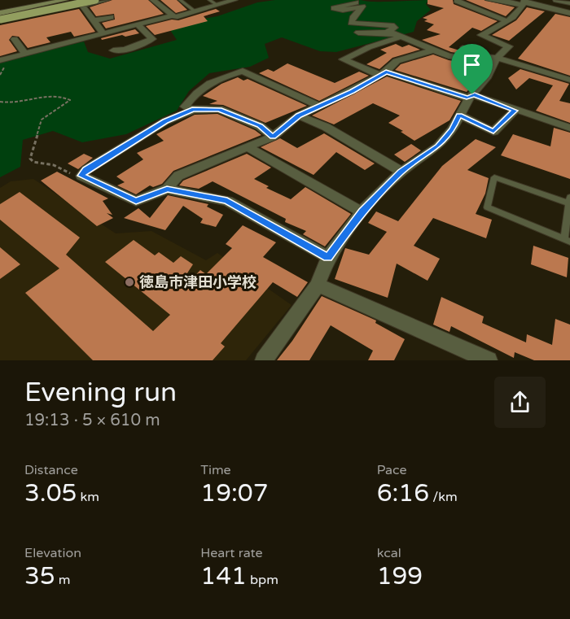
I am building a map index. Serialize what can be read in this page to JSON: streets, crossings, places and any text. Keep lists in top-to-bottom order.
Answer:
{
  "places": ["徳島市津田小学校"],
  "page": {
    "heading": ["Evening run", "19:13 · 5 × 610 m"],
    "stats": [
      ["Distance", "3.05 km"],
      ["Time", "19:07"],
      ["Pace", "6:16 /km"],
      ["Elevation", "35 m"],
      ["Heart rate", "141 bpm"],
      ["kcal", "199"]
    ]
  }
}
